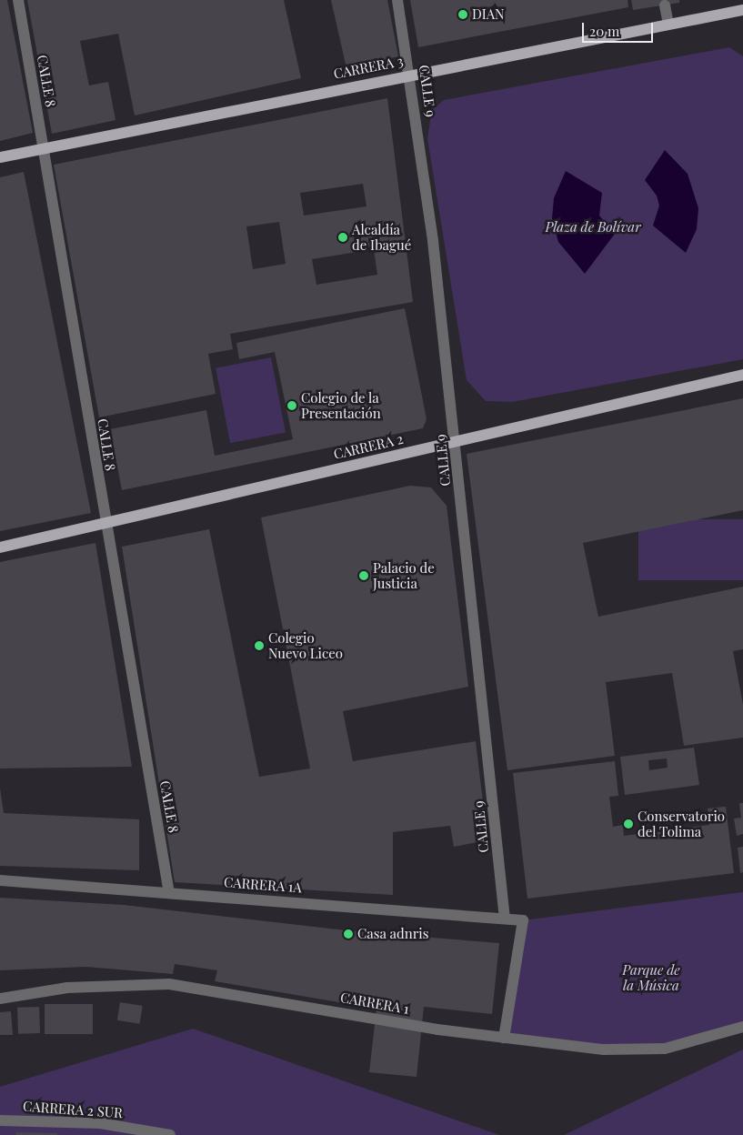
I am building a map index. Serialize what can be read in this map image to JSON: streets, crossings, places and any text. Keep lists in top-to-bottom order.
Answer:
{
  "streets": {
    "main road": ["CARRERA 3", "CARRERA 2"],
    "street": [
      "CALLE 8",
      "CALLE 9",
      "CARRERA 1A",
      "CARRERA 1",
      "CARRERA 2 SUR"
    ]
  },
  "crossings": [
    ["CARRERA 3", "CALLE 8"],
    ["CARRERA 3", "CALLE 9"],
    ["CALLE 8", "CARRERA 2"],
    ["CALLE 8", "CARRERA 1A"],
    ["CALLE 9", "CARRERA 2"],
    ["CALLE 9", "CARRERA 1A"],
    ["CARRERA 1A", "CARRERA 1"]
  ],
  "parks": ["Plaza de Bolívar", "Parque de la Música"],
  "places": [
    "DIAN",
    "Alcaldía de Ibagué",
    "Colegio de la Presentación",
    "Palacio de Justicia",
    "Colegio Nuevo Liceo",
    "Conservatorio del Tolima",
    "Casa adnris"
  ],
  "scale_bar": "20 m"
}
